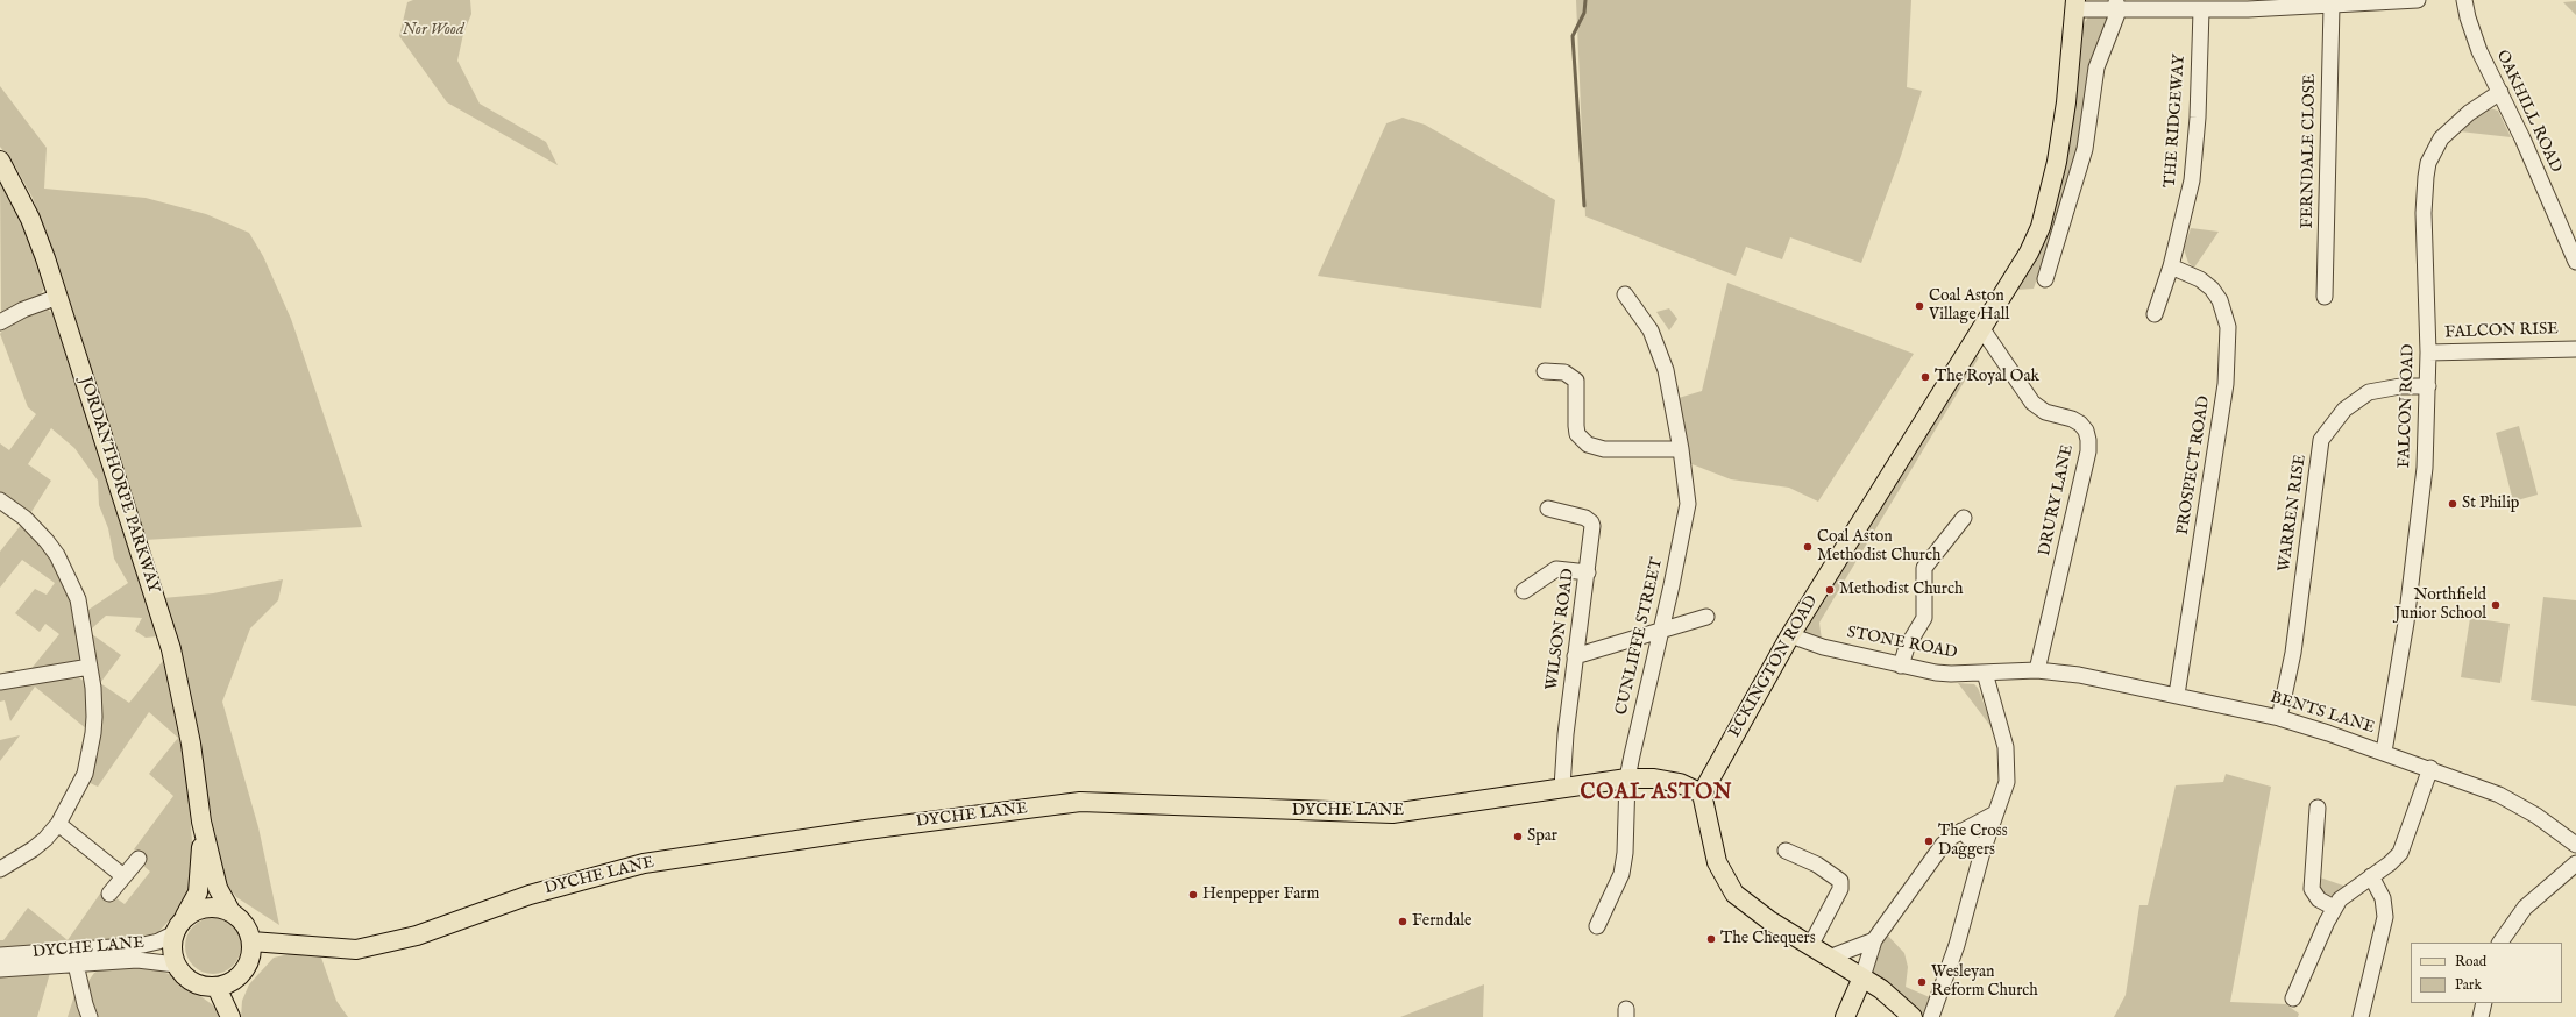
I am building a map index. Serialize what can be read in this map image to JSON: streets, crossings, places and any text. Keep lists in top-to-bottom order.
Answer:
{
  "streets": {
    "main road": ["JORDANTHORPE PARKWAY", "ECKINGTON ROAD", "DYCHE LANE"],
    "street": [
      "OAKHILL ROAD",
      "THE RIDGEWAY",
      "FERNDALE CLOSE",
      "FALCON RISE",
      "FALCON ROAD",
      "PROSPECT ROAD",
      "DRURY LANE",
      "WARREN RISE",
      "WILSON ROAD",
      "CUNLIFFE STREET",
      "STONE ROAD",
      "BENTS LANE"
    ]
  },
  "crossings": [
    ["OAKHILL ROAD", "FALCON ROAD"],
    ["THE RIDGEWAY", "PROSPECT ROAD"],
    ["FALCON RISE", "FALCON ROAD"],
    ["FALCON ROAD", "WARREN RISE"],
    ["FALCON ROAD", "BENTS LANE"],
    ["PROSPECT ROAD", "BENTS LANE"],
    ["JORDANTHORPE PARKWAY", "DYCHE LANE"],
    ["DRURY LANE", "STONE ROAD"],
    ["DRURY LANE", "ECKINGTON ROAD"],
    ["DRURY LANE", "BENTS LANE"],
    ["WARREN RISE", "BENTS LANE"],
    ["WILSON ROAD", "DYCHE LANE"],
    ["CUNLIFFE STREET", "DYCHE LANE"],
    ["STONE ROAD", "ECKINGTON ROAD"],
    ["STONE ROAD", "BENTS LANE"],
    ["ECKINGTON ROAD", "DYCHE LANE"]
  ],
  "districts": ["COAL ASTON"],
  "parks": ["Nor Wood"],
  "places": [
    "Coal Aston Village Hall",
    "The Royal Oak",
    "St Philip",
    "Coal Aston Methodist Church",
    "Methodist Church",
    "Northfield Junior School",
    "Spar",
    "The Cross Daggers",
    "Henpepper Farm",
    "Ferndale",
    "The Chequers",
    "Wesleyan Reform Church"
  ],
  "legend": ["Road", "Park"]
}
